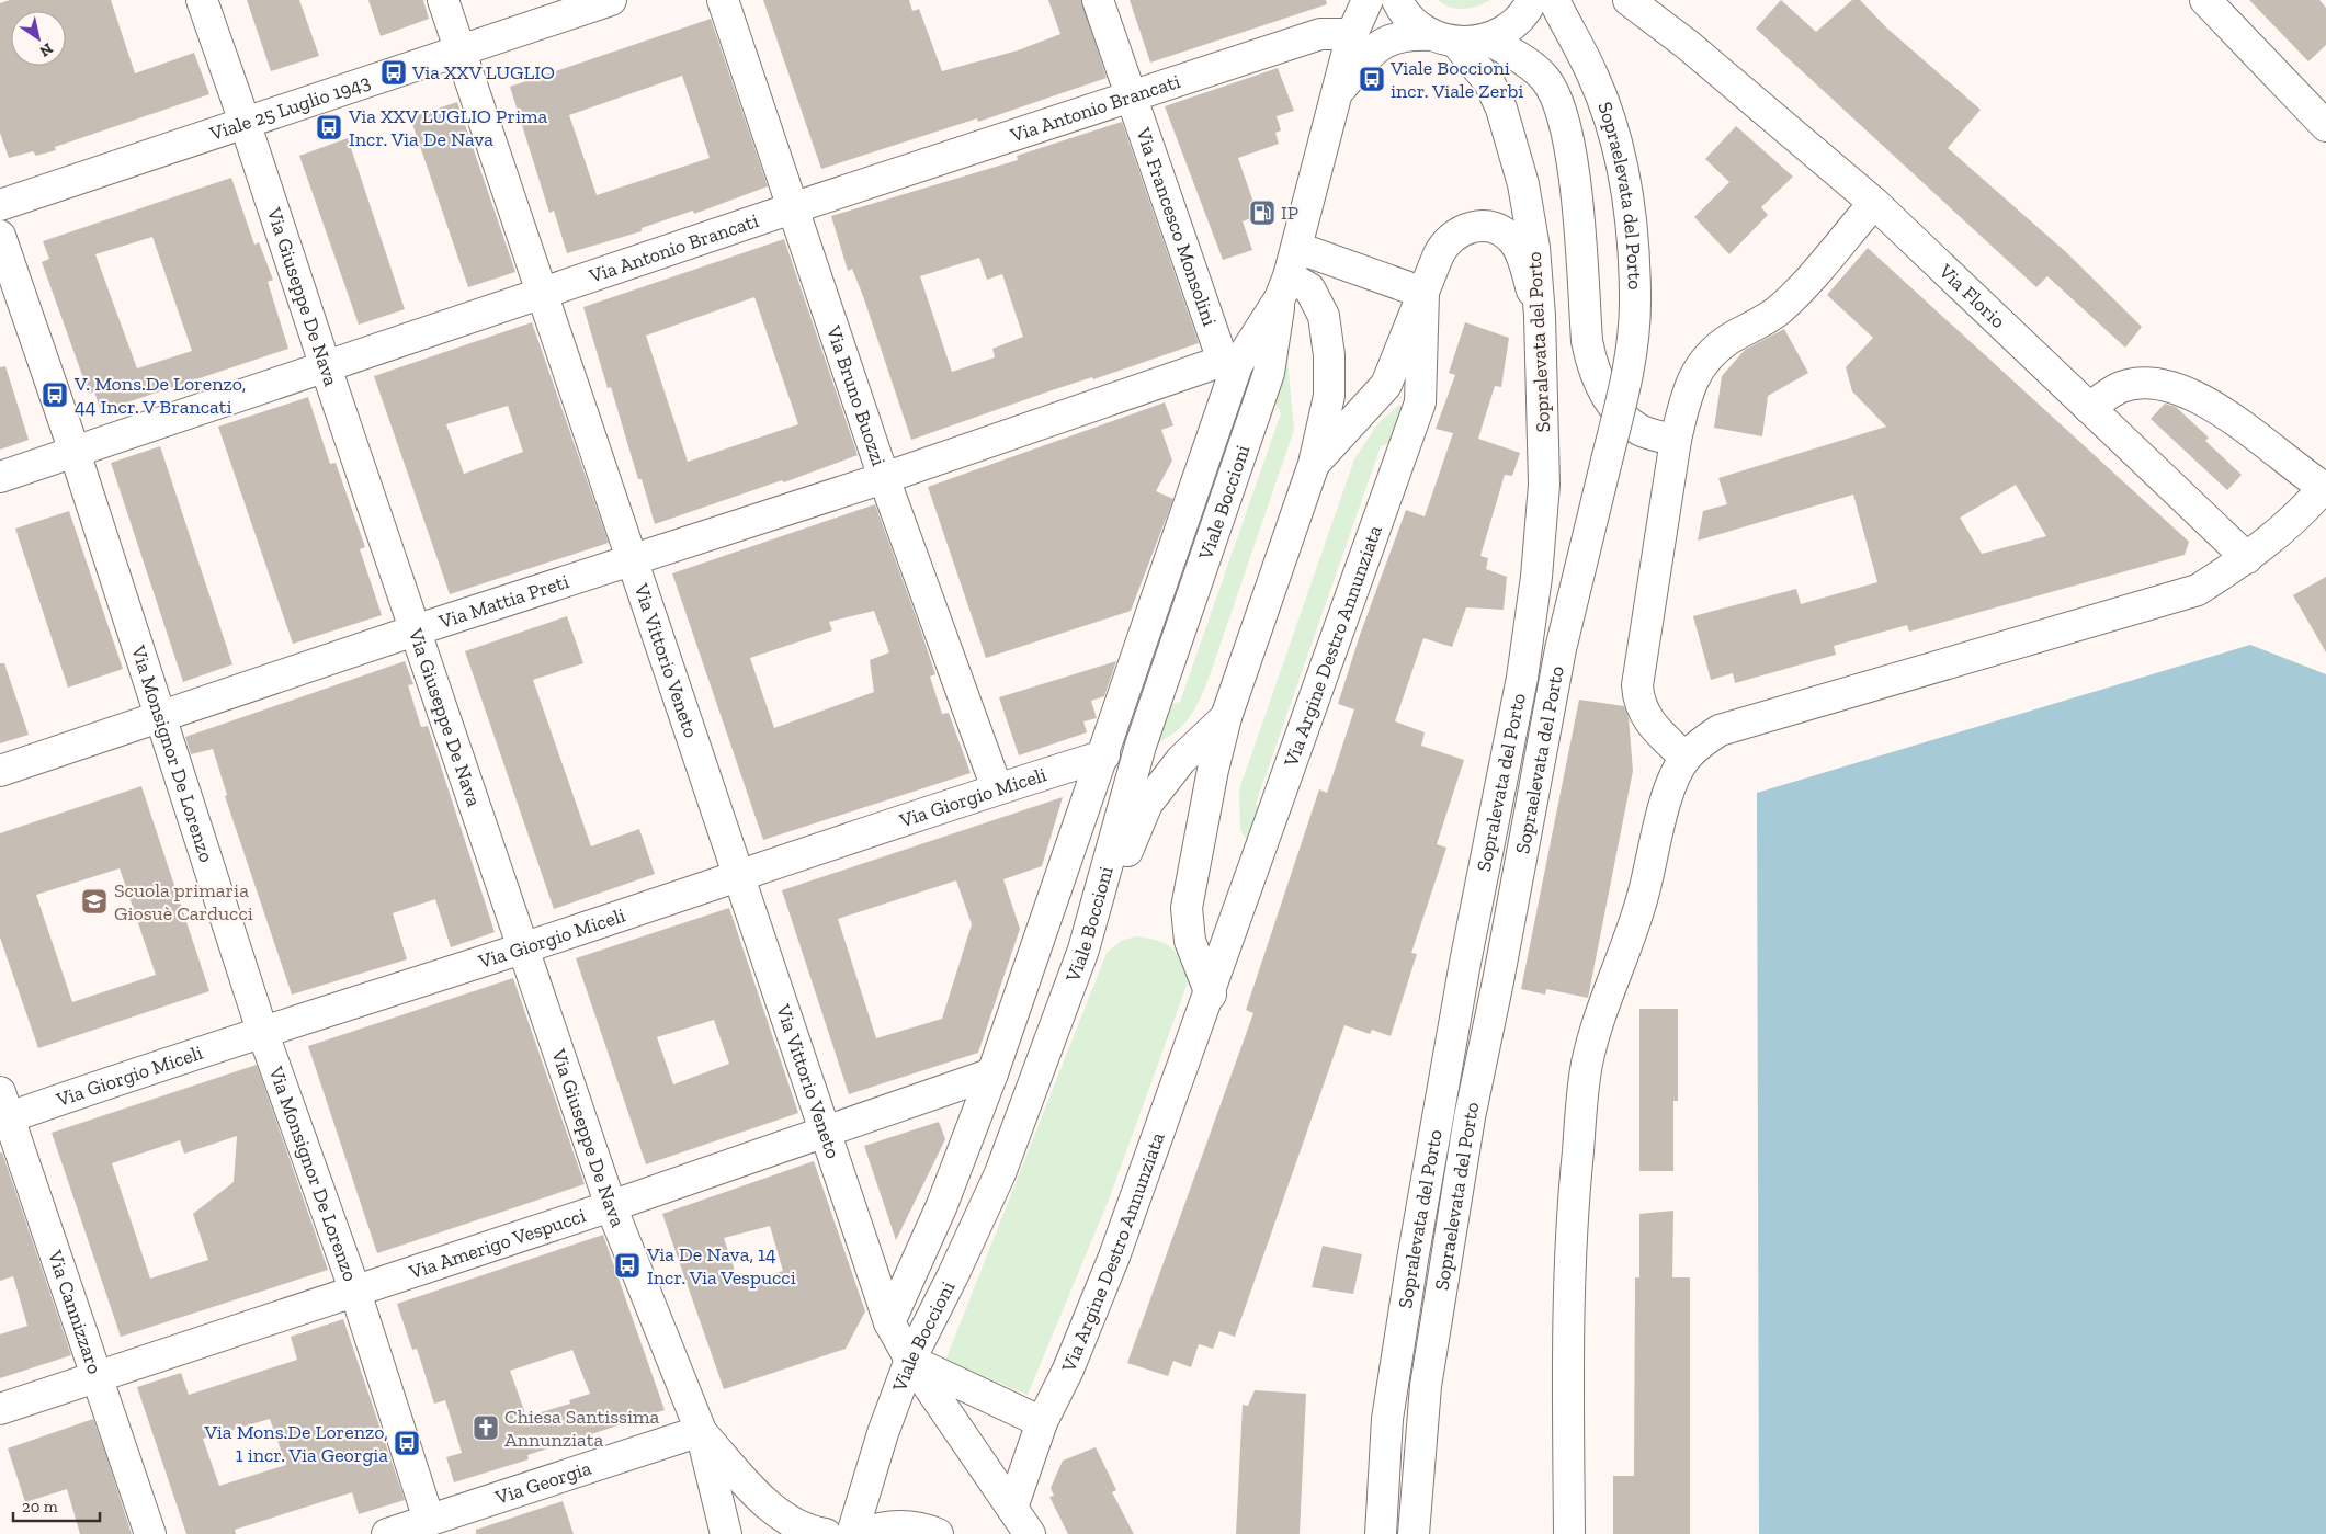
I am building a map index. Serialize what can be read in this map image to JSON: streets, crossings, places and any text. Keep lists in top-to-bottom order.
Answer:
{
  "streets": {
    "street": [
      "Viale 25 Luglio 1943",
      "Via Antonio Brancati",
      "Sopraelevata del Porto",
      "Via Francesco Monsolini",
      "Via Florio",
      "Via Giuseppe De Nava",
      "Sopralevata del Porto",
      "Via Bruno Buozzi",
      "Viale Boccioni",
      "Via Mattia Preti",
      "Via Argine Destro Annunziata",
      "Via Vittorio Veneto",
      "Via Monsignor De Lorenzo",
      "Via Giorgio Miceli",
      "Via Amerigo Vespucci",
      "Via Cannizzaro",
      "Via Georgia"
    ]
  },
  "crossings": [
    ["Viale 25 Luglio 1943", "Via Giuseppe De Nava"],
    ["Viale 25 Luglio 1943", "Via Vittorio Veneto"],
    ["Via Antonio Brancati", "Via Francesco Monsolini"],
    ["Via Antonio Brancati", "Via Giuseppe De Nava"],
    ["Via Antonio Brancati", "Via Bruno Buozzi"],
    ["Via Antonio Brancati", "Viale Boccioni"],
    ["Via Antonio Brancati", "Via Vittorio Veneto"],
    ["Via Antonio Brancati", "Via Monsignor De Lorenzo"],
    ["Via Francesco Monsolini", "Viale Boccioni"],
    ["Via Francesco Monsolini", "Via Mattia Preti"],
    ["Via Giuseppe De Nava", "Via Mattia Preti"],
    ["Via Giuseppe De Nava", "Via Giorgio Miceli"],
    ["Via Giuseppe De Nava", "Via Amerigo Vespucci"],
    ["Via Giuseppe De Nava", "Via Georgia"],
    ["Sopralevata del Porto", "Viale Boccioni"],
    ["Sopralevata del Porto", "Via Argine Destro Annunziata"],
    ["Via Bruno Buozzi", "Via Mattia Preti"],
    ["Via Bruno Buozzi", "Via Giorgio Miceli"],
    ["Viale Boccioni", "Via Mattia Preti"],
    ["Viale Boccioni", "Via Argine Destro Annunziata"],
    ["Viale Boccioni", "Via Vittorio Veneto"],
    ["Viale Boccioni", "Via Giorgio Miceli"],
    ["Viale Boccioni", "Via Amerigo Vespucci"],
    ["Via Mattia Preti", "Via Vittorio Veneto"],
    ["Via Mattia Preti", "Via Monsignor De Lorenzo"],
    ["Via Argine Destro Annunziata", "Via Vittorio Veneto"],
    ["Via Vittorio Veneto", "Via Giorgio Miceli"],
    ["Via Vittorio Veneto", "Via Amerigo Vespucci"],
    ["Via Monsignor De Lorenzo", "Via Giorgio Miceli"],
    ["Via Monsignor De Lorenzo", "Via Amerigo Vespucci"],
    ["Via Monsignor De Lorenzo", "Via Georgia"],
    ["Via Giorgio Miceli", "Via Cannizzaro"],
    ["Via Amerigo Vespucci", "Via Cannizzaro"]
  ],
  "places": {
    "bus stop": [
      "Via XXV LUGLIO",
      "Viale Boccioni incr. Viale Zerbi",
      "Via XXV LUGLIO Prima Incr. Via De Nava",
      "V. Mons.De Lorenzo, 44 Incr. V Brancati",
      "Via De Nava, 14 Incr. Via Vespucci",
      "Via Mons.De Lorenzo, 1 incr. Via Georgia"
    ],
    "fuel station": ["IP"],
    "school or university": ["Scuola primaria Giosuè Carducci"],
    "church": ["Chiesa Santissima Annunziata"]
  },
  "scale_bar": "20 m",
  "north": "bottom right"
}
